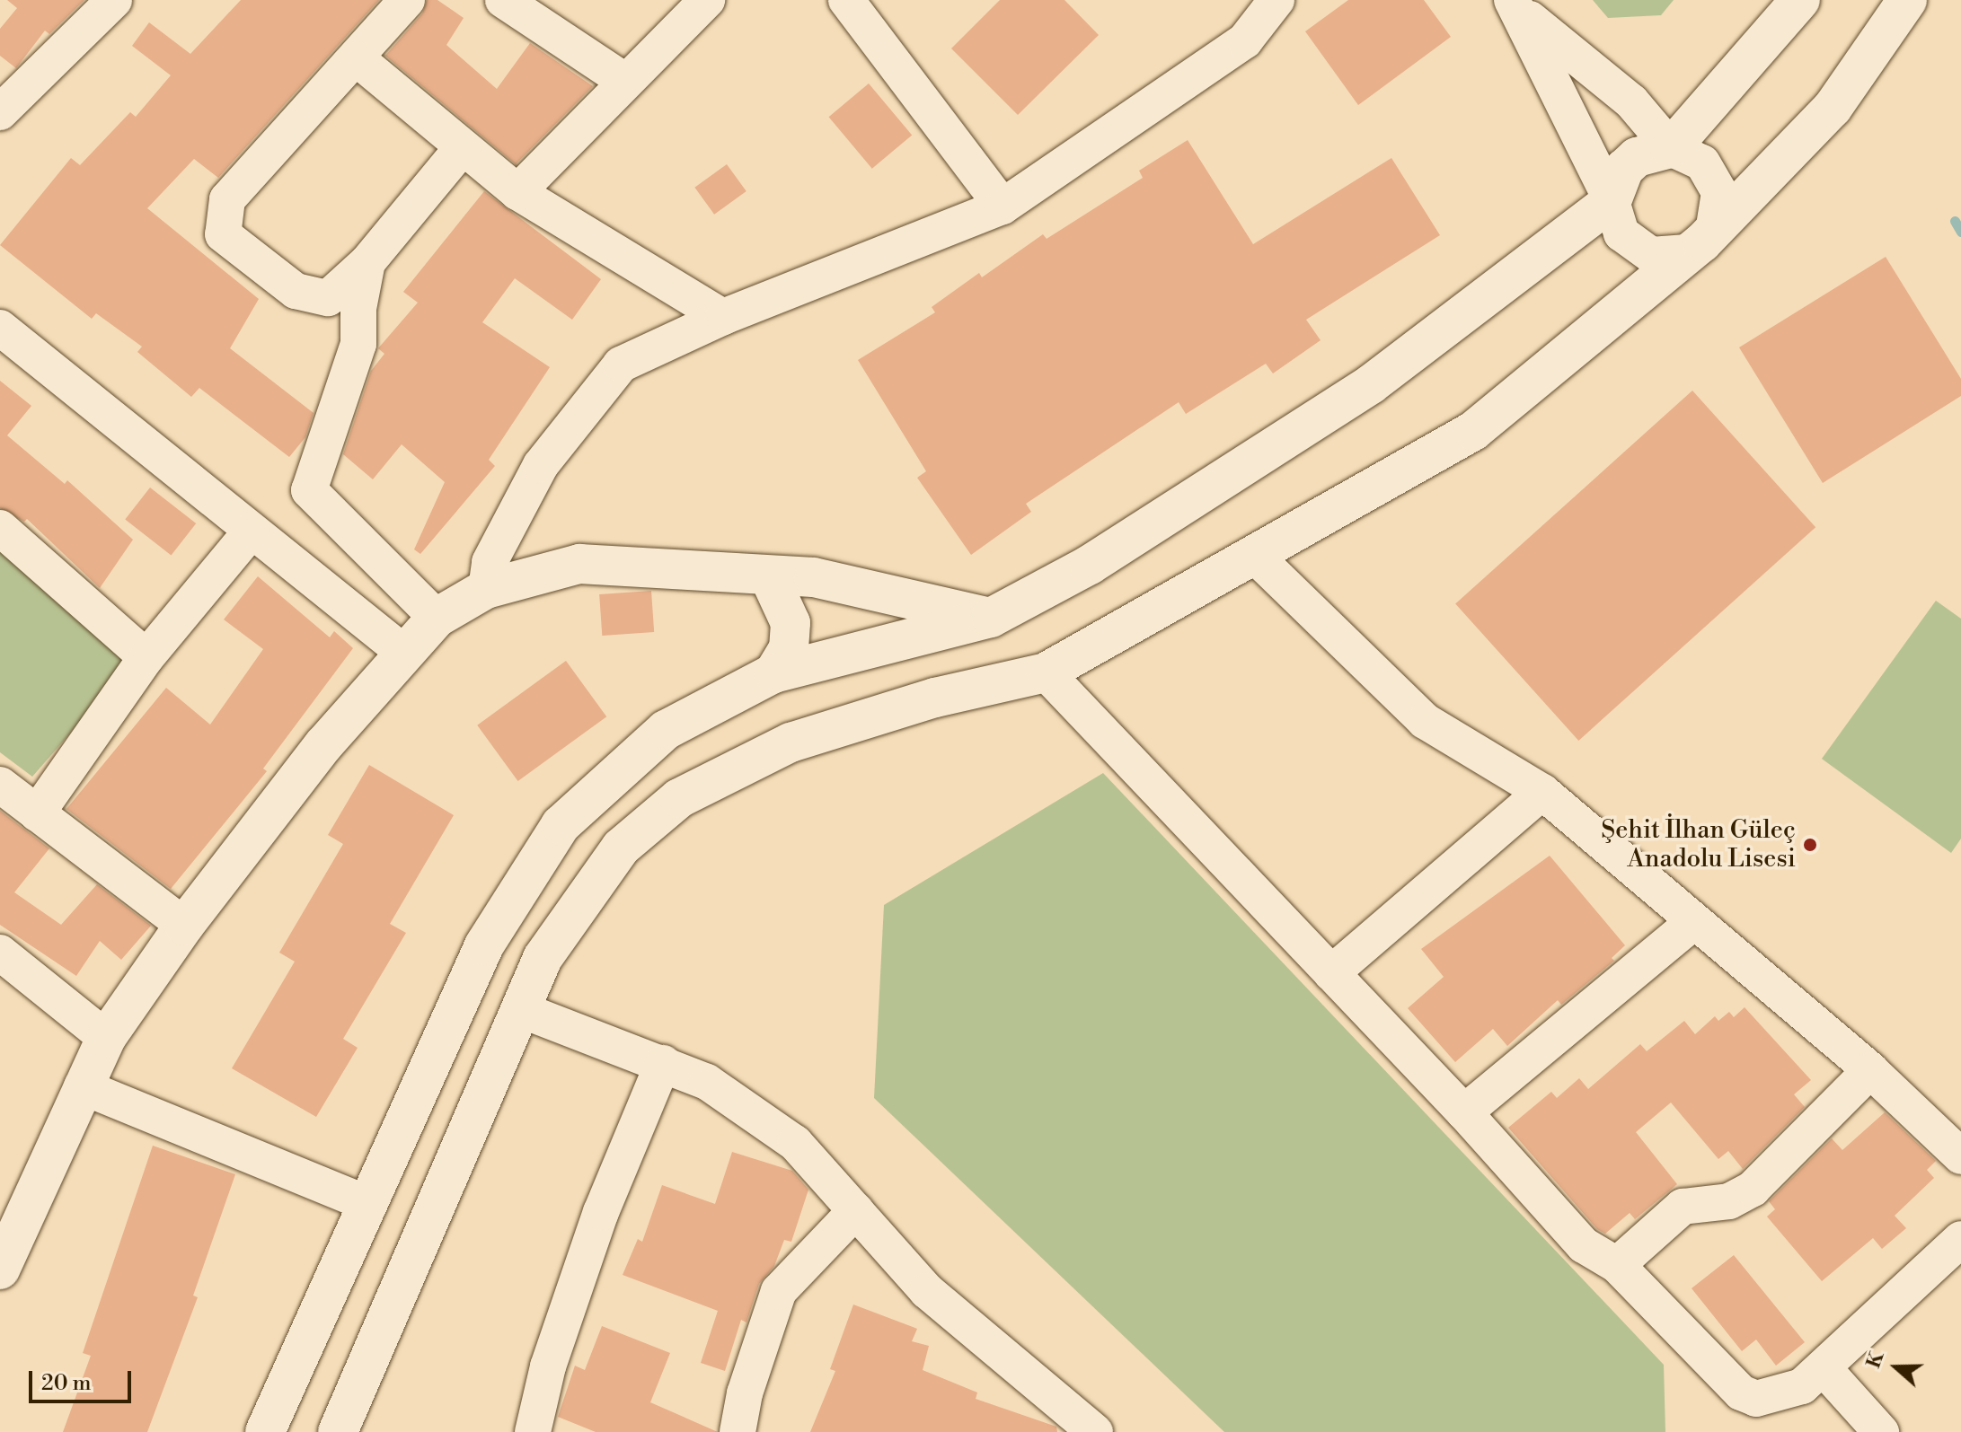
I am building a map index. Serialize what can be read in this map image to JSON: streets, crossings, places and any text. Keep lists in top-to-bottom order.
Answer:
{
  "places": ["Şehit İlhan Güleç Anadolu Lisesi"],
  "scale_bar": "20 m",
  "north": "left"
}
